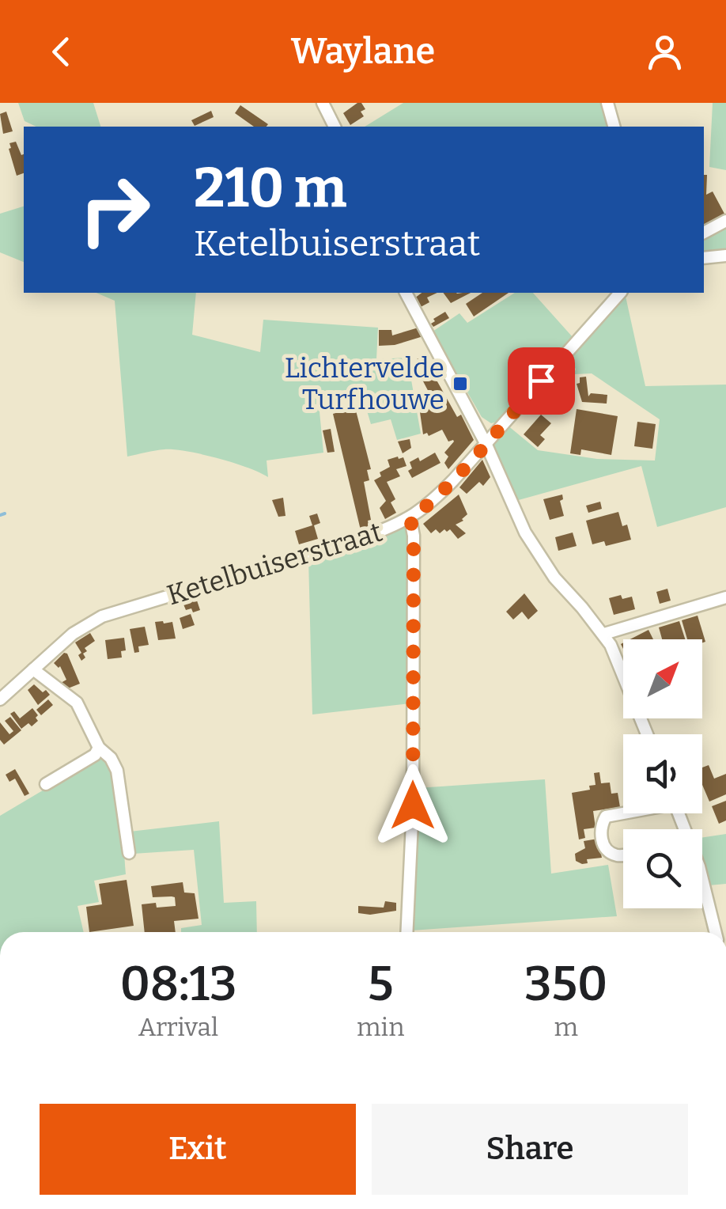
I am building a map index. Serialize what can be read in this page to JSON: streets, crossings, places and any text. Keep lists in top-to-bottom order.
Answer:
{
  "streets": {
    "street": ["Ketelbuiserstraat"]
  },
  "places": {
    "transit": ["Lichtervelde Turfhouwe"]
  },
  "north": "top right",
  "page": {
    "header": "Waylane",
    "turn": ["210 m", "Ketelbuiserstraat"],
    "eta": [
      "08:13",
      "Arrival",
      "5",
      "min",
      "350",
      "m"
    ],
    "buttons": ["Exit", "Share"]
  }
}
